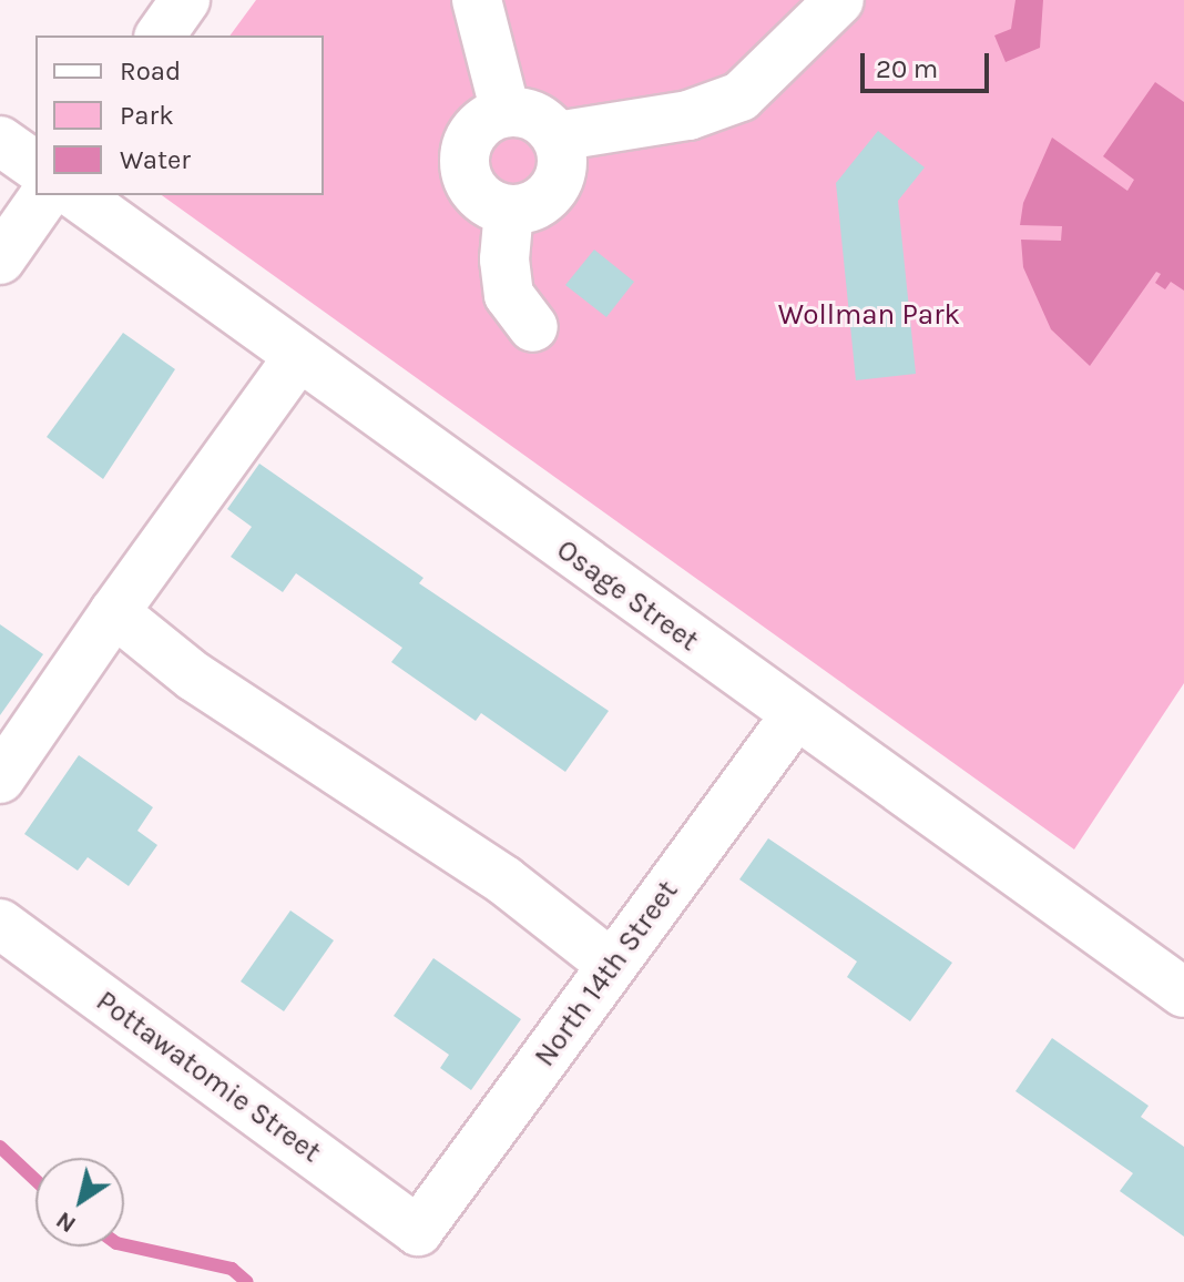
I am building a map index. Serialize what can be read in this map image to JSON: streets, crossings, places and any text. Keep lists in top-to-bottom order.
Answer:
{
  "streets": {
    "street": ["Osage Street", "North 14th Street", "Pottawatomie Street"]
  },
  "crossings": [
    ["Osage Street", "North 14th Street"],
    ["North 14th Street", "Pottawatomie Street"]
  ],
  "parks": ["Wollman Park"],
  "legend": ["Road", "Park", "Water"],
  "scale_bar": "20 m",
  "north": "bottom left"
}
